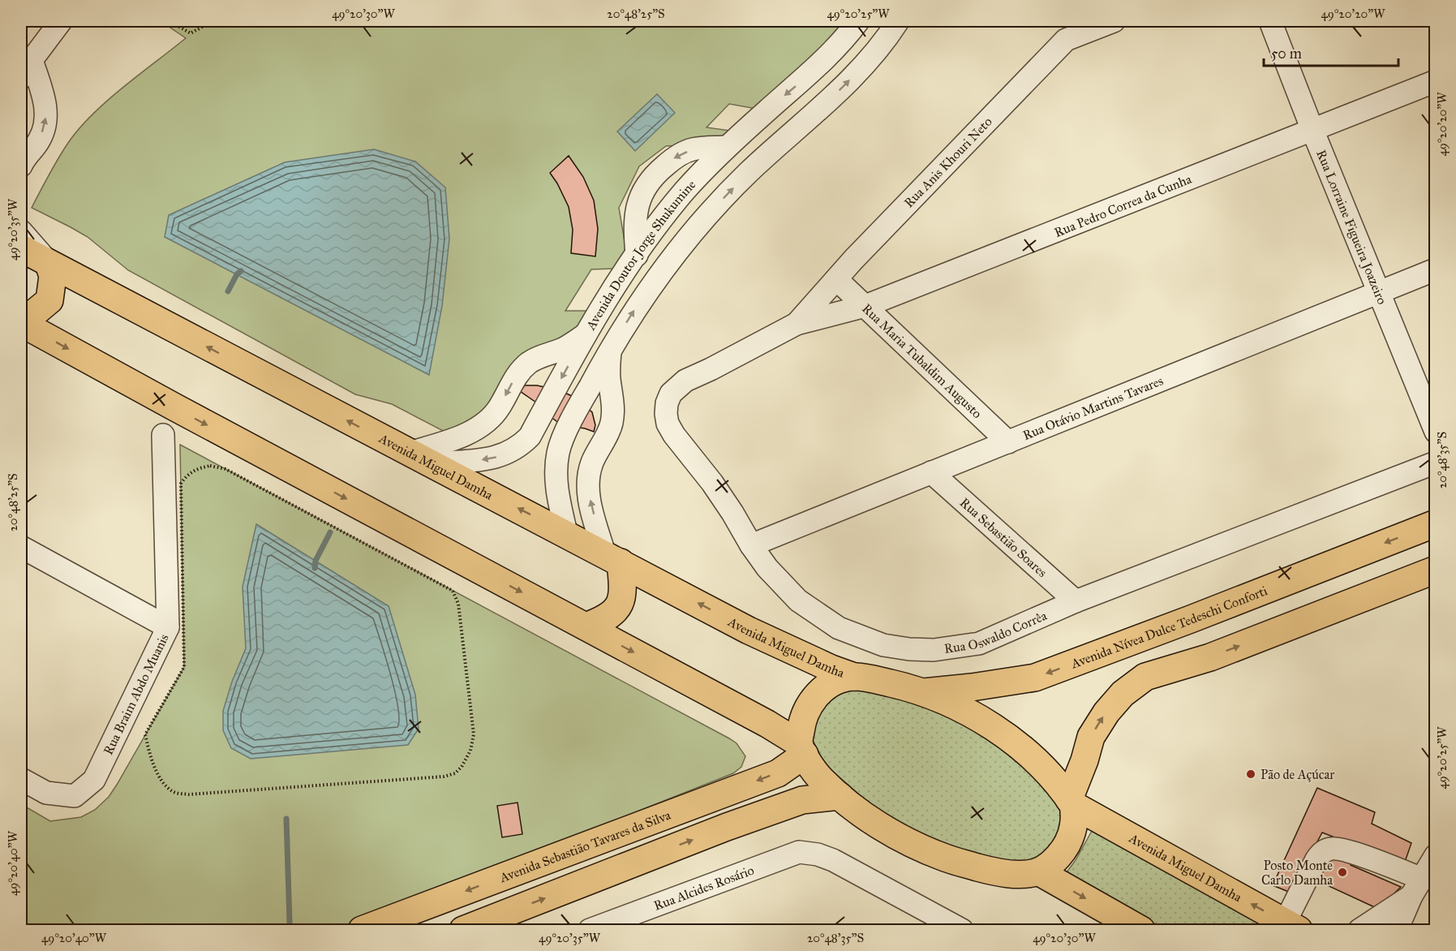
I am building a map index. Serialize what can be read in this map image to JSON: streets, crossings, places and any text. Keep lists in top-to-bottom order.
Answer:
{
  "streets": {
    "main road": ["Avenida Miguel Damha", "Avenida Nívea Dulce Tedeschi Conforti", "Avenida Sebastião Tavares da Silva"],
    "street": [
      "Rua Anis Khouri Neto",
      "Rua Pedro Correa da Cunha",
      "Rua Lorraine Figueira Joazeiro",
      "Avenida Doutor Jorge Shukumine",
      "Rua Maria Tubaldim Augusto",
      "Rua Otávio Martins Tavares",
      "Rua Sebastião Soares",
      "Rua Oswaldo Corrêa",
      "Rua Braim Abdo Muanis",
      "Rua Alcides Rosário"
    ]
  },
  "crossings": [
    ["Rua Anis Khouri Neto", "Rua Pedro Correa da Cunha"],
    ["Rua Anis Khouri Neto", "Rua Maria Tubaldim Augusto"],
    ["Rua Pedro Correa da Cunha", "Rua Lorraine Figueira Joazeiro"],
    ["Rua Pedro Correa da Cunha", "Rua Maria Tubaldim Augusto"],
    ["Rua Pedro Correa da Cunha", "Rua Oswaldo Corrêa"],
    ["Rua Lorraine Figueira Joazeiro", "Rua Otávio Martins Tavares"],
    ["Avenida Doutor Jorge Shukumine", "Avenida Miguel Damha"],
    ["Rua Maria Tubaldim Augusto", "Rua Otávio Martins Tavares"],
    ["Rua Otávio Martins Tavares", "Rua Sebastião Soares"],
    ["Rua Otávio Martins Tavares", "Rua Oswaldo Corrêa"],
    ["Avenida Miguel Damha", "Avenida Nívea Dulce Tedeschi Conforti"],
    ["Rua Sebastião Soares", "Rua Oswaldo Corrêa"]
  ],
  "places": ["Pão de Açúcar", "Posto Monte Carlo Damha"],
  "scale_bar": "50 m",
  "coordinates": [
    "49°20'30\"W",
    "20°48'25\"S",
    "49°20'25\"W",
    "49°20'20\"W",
    "49°20'35\"W",
    "20°48'35\"S",
    "49°20'40\"W"
  ]
}
